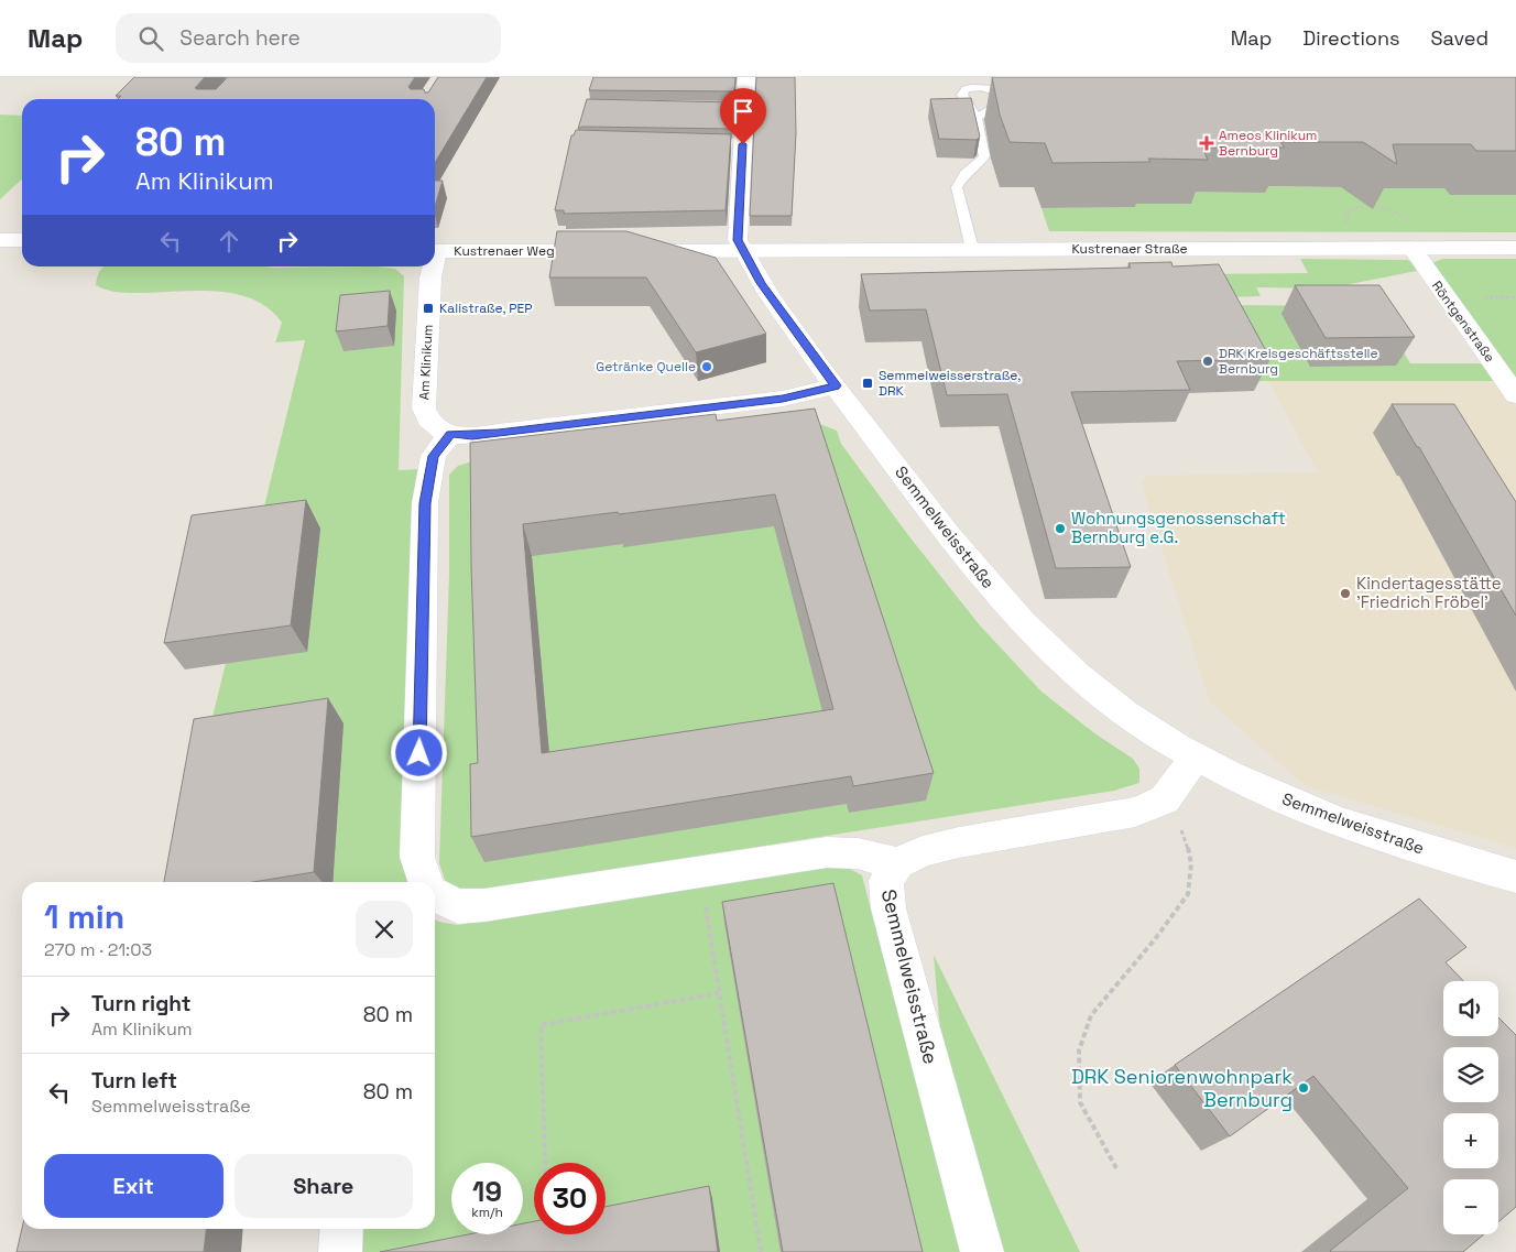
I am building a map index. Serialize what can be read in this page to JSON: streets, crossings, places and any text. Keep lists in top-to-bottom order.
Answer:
{
  "streets": {
    "street": [
      "Kustrenaer Straße",
      "Kustrenaer Weg",
      "Röntgenstraße",
      "Am Klinikum",
      "Semmelweisstraße"
    ]
  },
  "crossings": [
    ["Kustrenaer Straße", "Röntgenstraße"],
    ["Kustrenaer Straße", "Semmelweisstraße"],
    ["Am Klinikum", "Semmelweisstraße"]
  ],
  "places": {
    "health": ["Ameos Klinikum Bernburg"],
    "transit": ["Kalistraße, PEP", "Semmelweisserstraße, DRK"],
    "other": [
      "DRK Kreisgeschäftsstelle Bernburg",
      "Getränke Quelle",
      "Wohnungsgenossenschaft Bernburg e.G.",
      "Kindertagesstätte 'Friedrich Fröbel'",
      "DRK Seniorenwohnpark Bernburg"
    ]
  },
  "page": {
    "header": "Map",
    "search": "Search here",
    "nav": ["Map", "Directions", "Saved"],
    "turn": ["80 m", "Am Klinikum"],
    "heading": ["1 min", "270 m · 21:03"],
    "list": [
      {
        "name": "Turn right",
        "note": "Am Klinikum",
        "value": "80 m"
      },
      {
        "name": "Turn left",
        "note": "Semmelweisstraße",
        "value": "80 m"
      }
    ],
    "map_buttons": ["+", "−"],
    "buttons": ["Exit", "Share"],
    "speed": "19 km/h",
    "limit": "30"
  }
}
